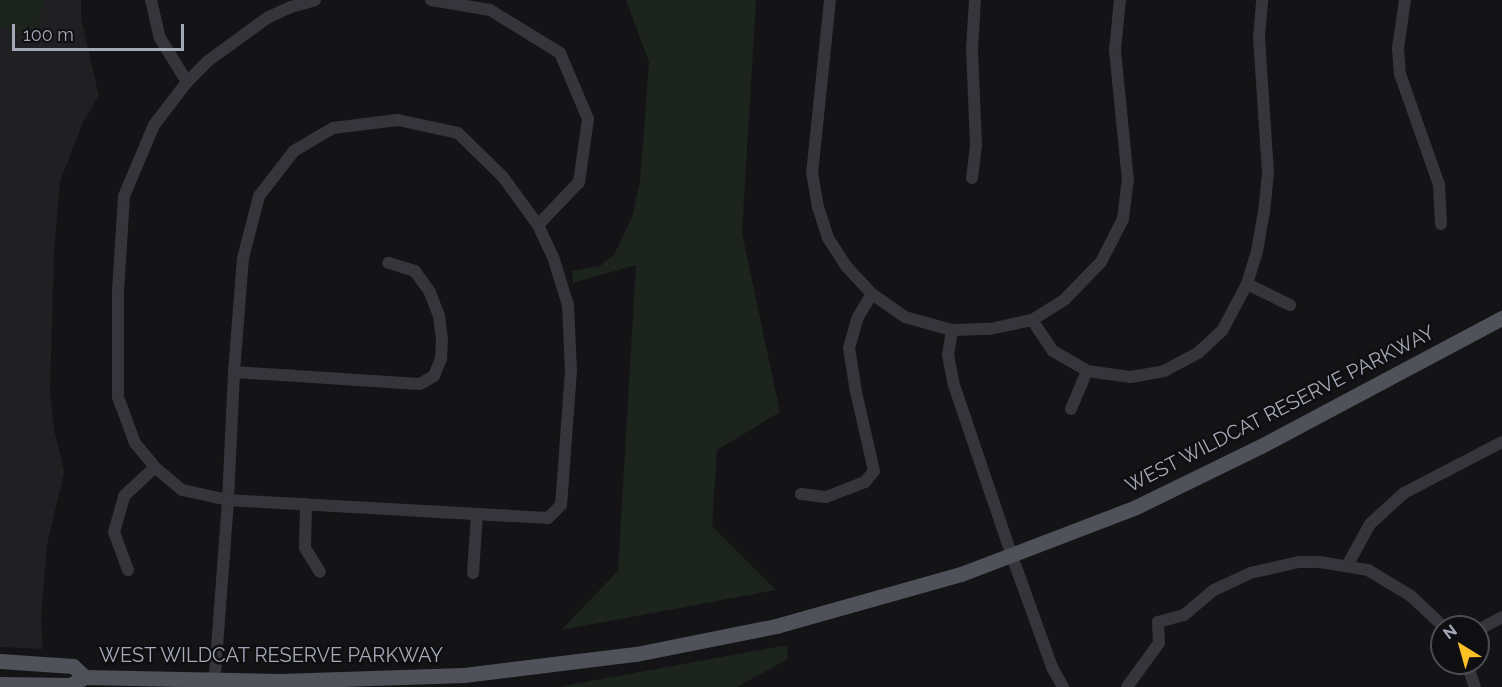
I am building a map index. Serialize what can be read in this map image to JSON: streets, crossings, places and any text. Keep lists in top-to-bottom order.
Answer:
{
  "streets": {
    "main road": ["WEST WILDCAT RESERVE PARKWAY"]
  },
  "scale_bar": "100 m",
  "north": "top left"
}
